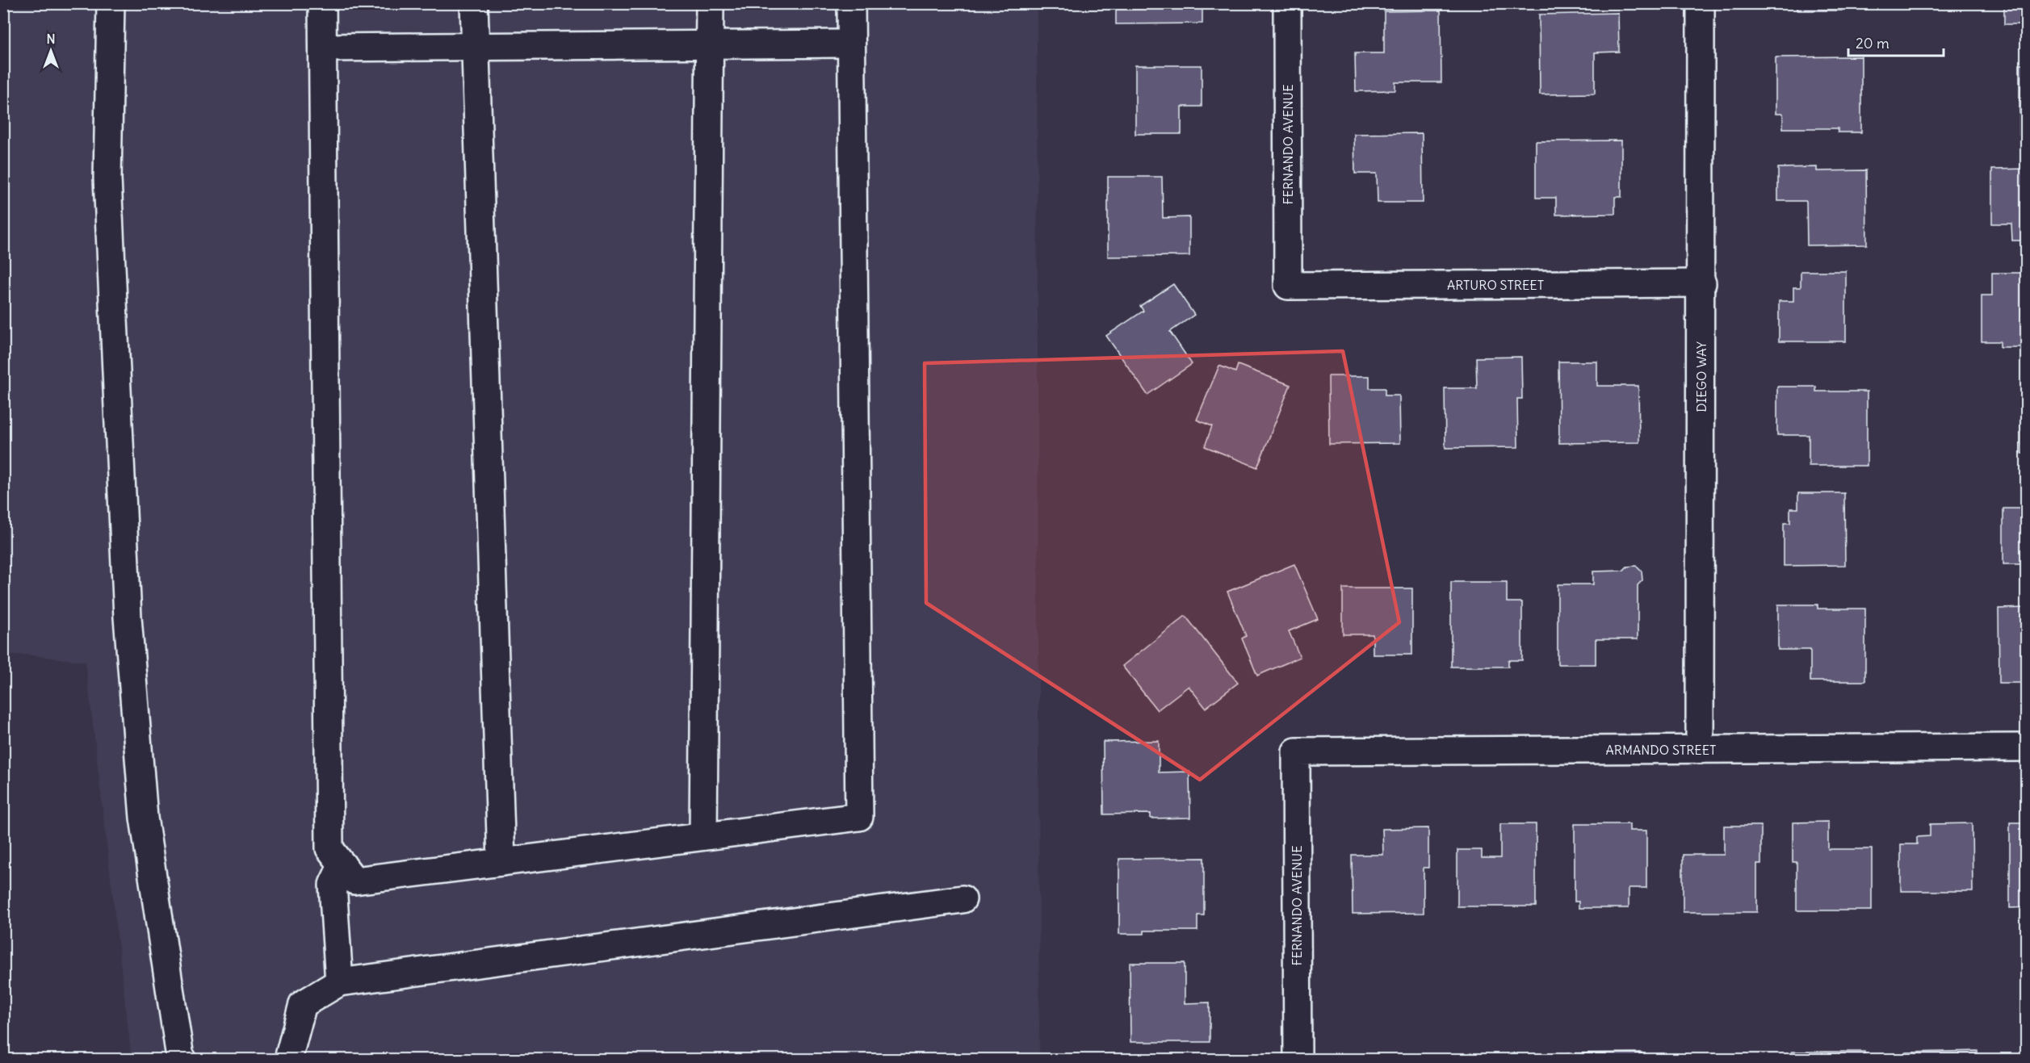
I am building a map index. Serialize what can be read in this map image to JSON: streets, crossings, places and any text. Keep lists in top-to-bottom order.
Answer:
{
  "streets": {
    "street": [
      "FERNANDO AVENUE",
      "ARTURO STREET",
      "DIEGO WAY",
      "ARMANDO STREET"
    ]
  },
  "crossings": [
    ["FERNANDO AVENUE", "ARTURO STREET"],
    ["FERNANDO AVENUE", "ARMANDO STREET"],
    ["ARTURO STREET", "DIEGO WAY"],
    ["DIEGO WAY", "ARMANDO STREET"]
  ],
  "scale_bar": "20 m",
  "north": "top"
}
